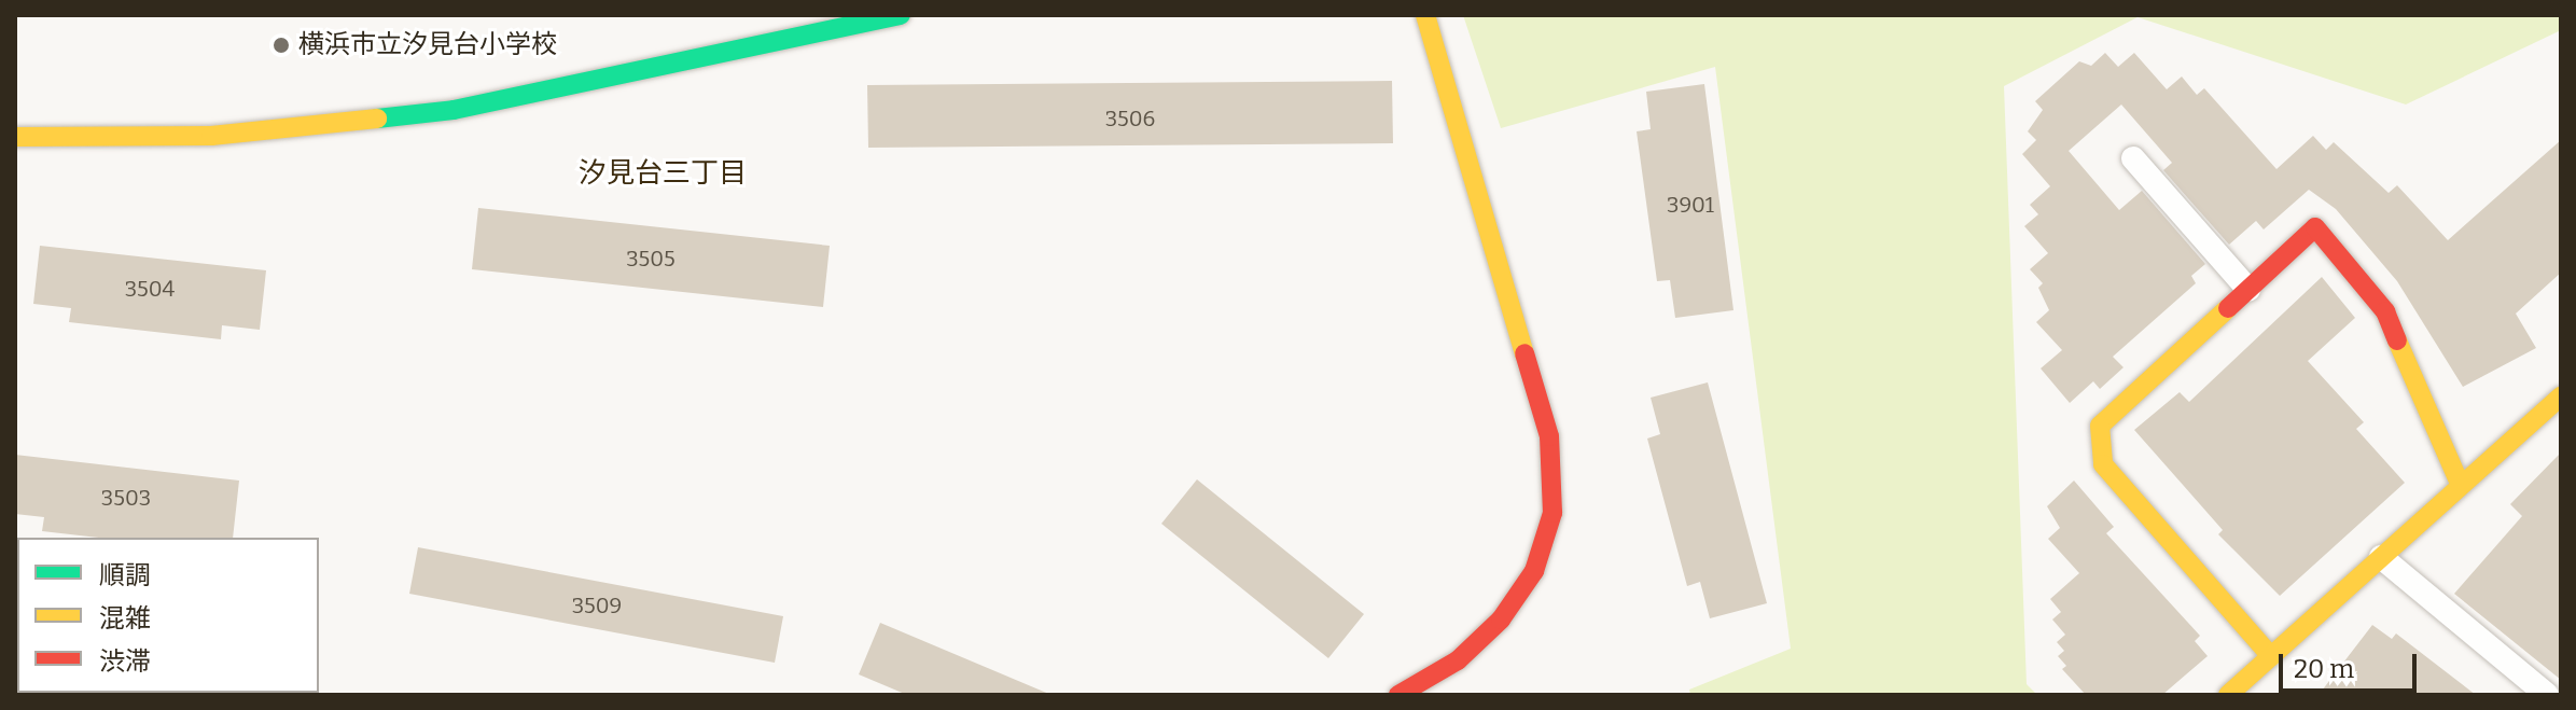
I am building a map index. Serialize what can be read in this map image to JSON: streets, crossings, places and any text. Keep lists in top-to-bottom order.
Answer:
{
  "districts": ["汐見台三丁目"],
  "places": ["横浜市立汐見台小学校"],
  "house_numbers": [
    "3506",
    "3901",
    "3505",
    "3504",
    "3503",
    "3509"
  ],
  "legend": ["順調", "混雑", "渋滞"],
  "scale_bar": "20 m"
}
